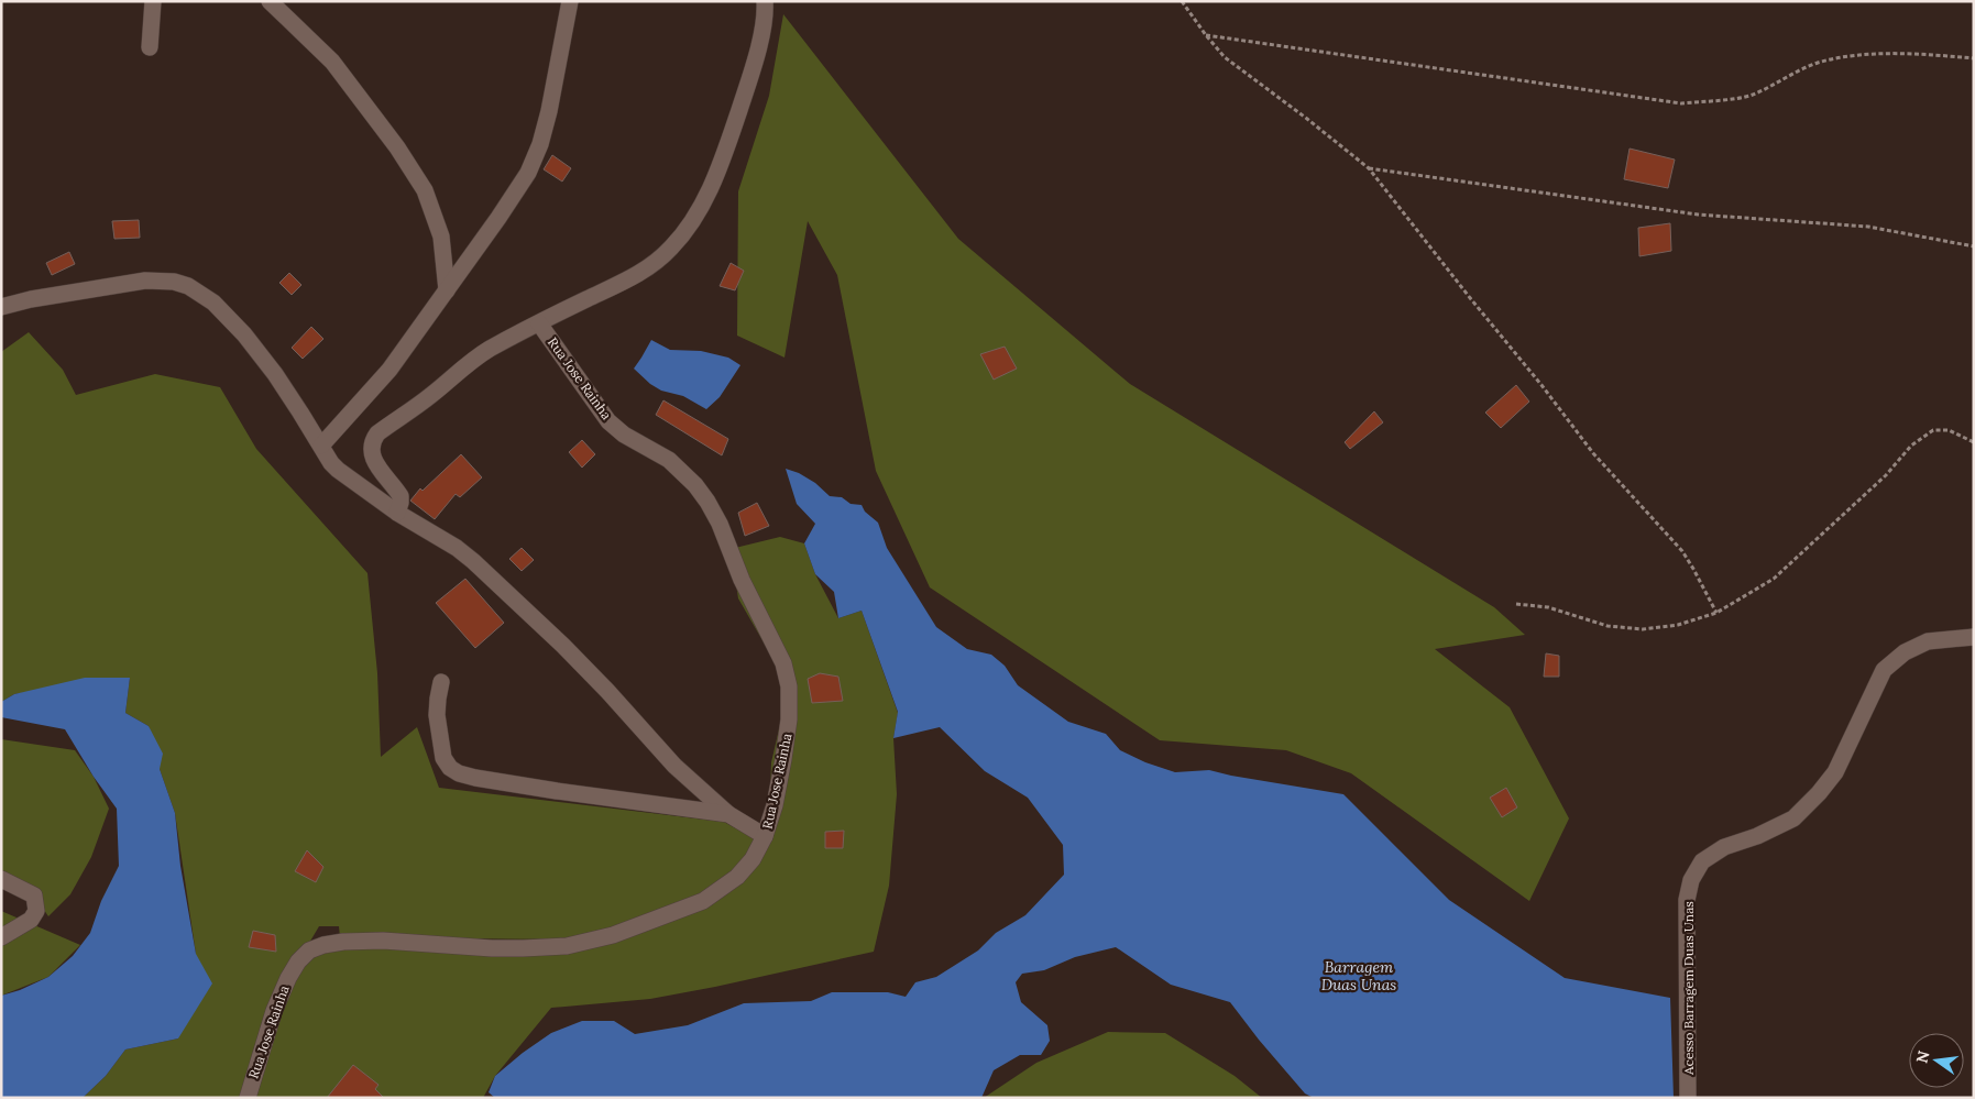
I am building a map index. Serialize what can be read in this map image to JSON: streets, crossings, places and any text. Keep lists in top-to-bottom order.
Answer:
{
  "streets": {
    "street": ["Rua Jose Rainha", "Acesso Barragem Duas Unas"]
  },
  "water": ["Barragem Duas Unas"],
  "north": "left"
}
